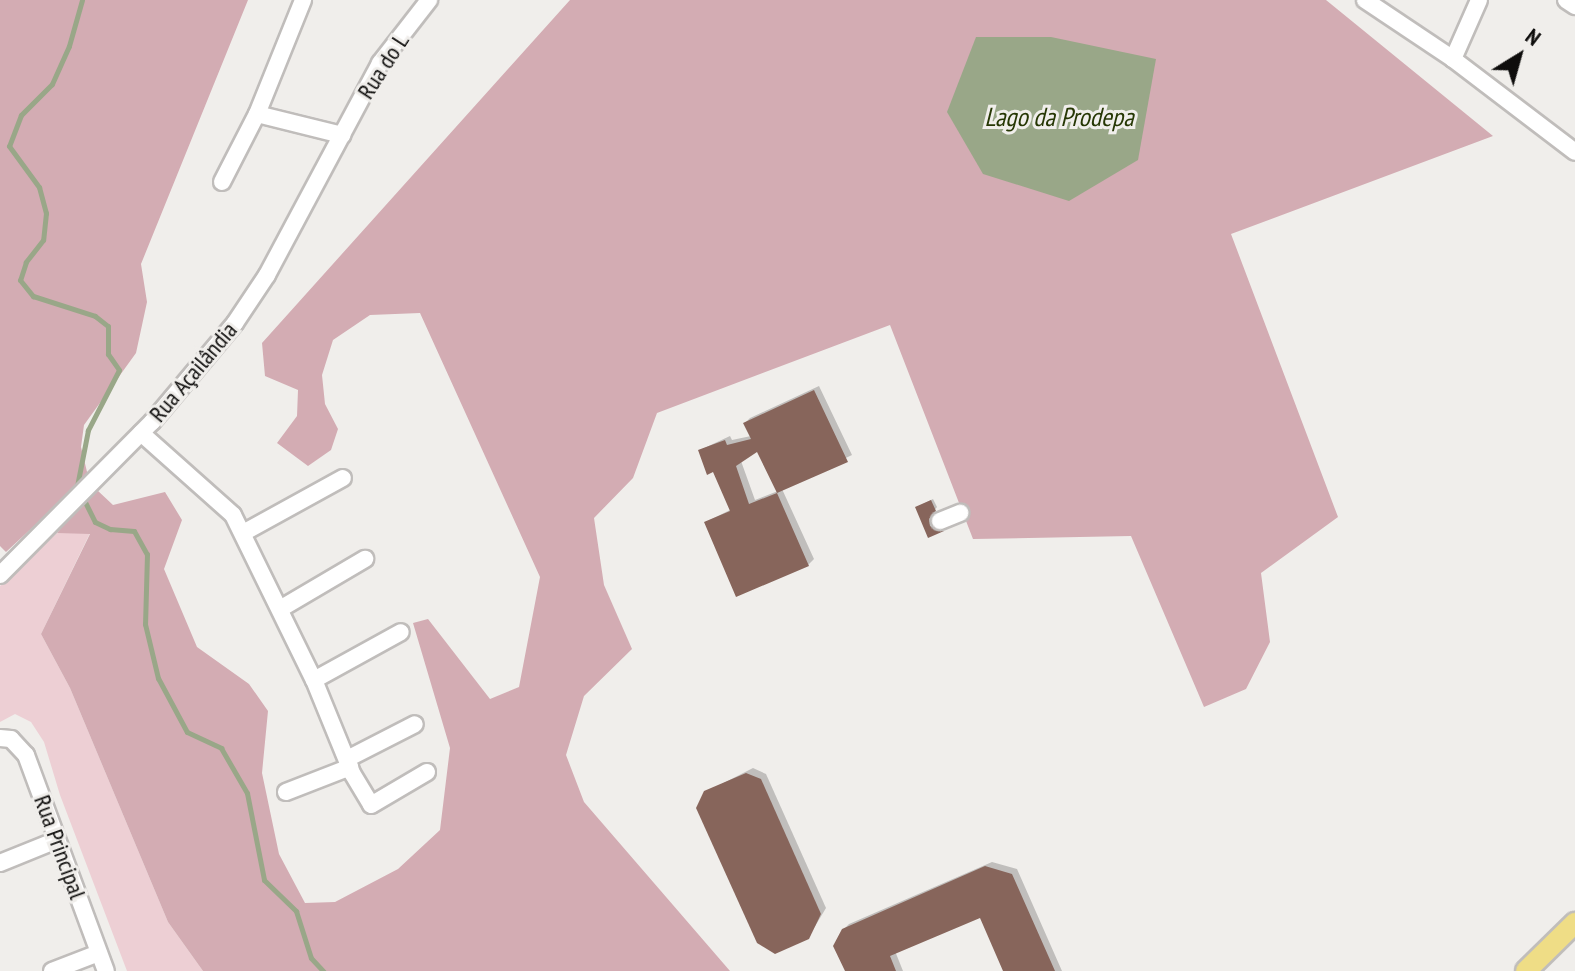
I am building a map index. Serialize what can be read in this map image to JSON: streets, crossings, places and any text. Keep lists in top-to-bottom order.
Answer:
{
  "streets": {
    "street": ["Rua do L", "Rua Açailândia", "Rua Principal"]
  },
  "crossings": [
    ["Rua do L", "Rua Açailândia"]
  ],
  "water": ["Lago da Prodepa"],
  "north": "top right"
}
